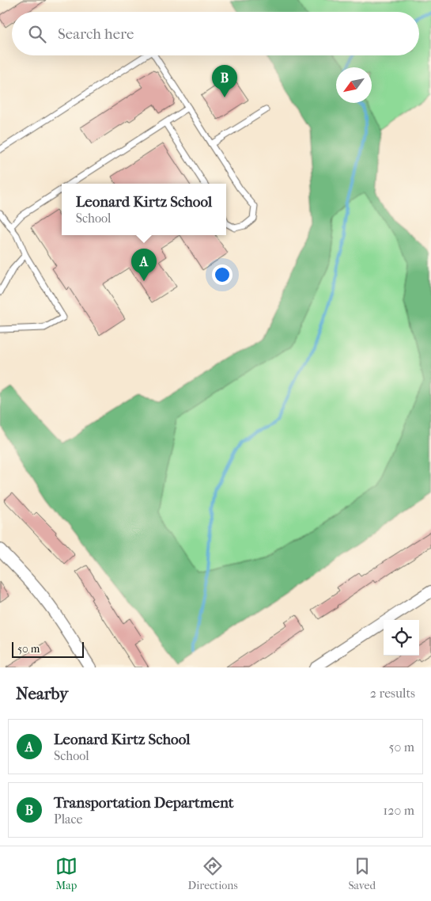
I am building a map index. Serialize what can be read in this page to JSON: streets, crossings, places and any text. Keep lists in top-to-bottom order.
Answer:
{
  "scale_bar": "50 m",
  "north": "bottom left",
  "page": {
    "search": "Search here",
    "pins": ["B", "A"],
    "popup": ["Leonard Kirtz School", "School"],
    "scale": "50 m",
    "heading": ["Nearby", "2 results"],
    "list": [
      {
        "mark": "A",
        "name": "Leonard Kirtz School",
        "note": "School",
        "value": "50 m"
      },
      {
        "mark": "B",
        "name": "Transportation Department",
        "note": "Place",
        "value": "120 m"
      }
    ],
    "nav": ["Map", "Directions", "Saved"]
  }
}
